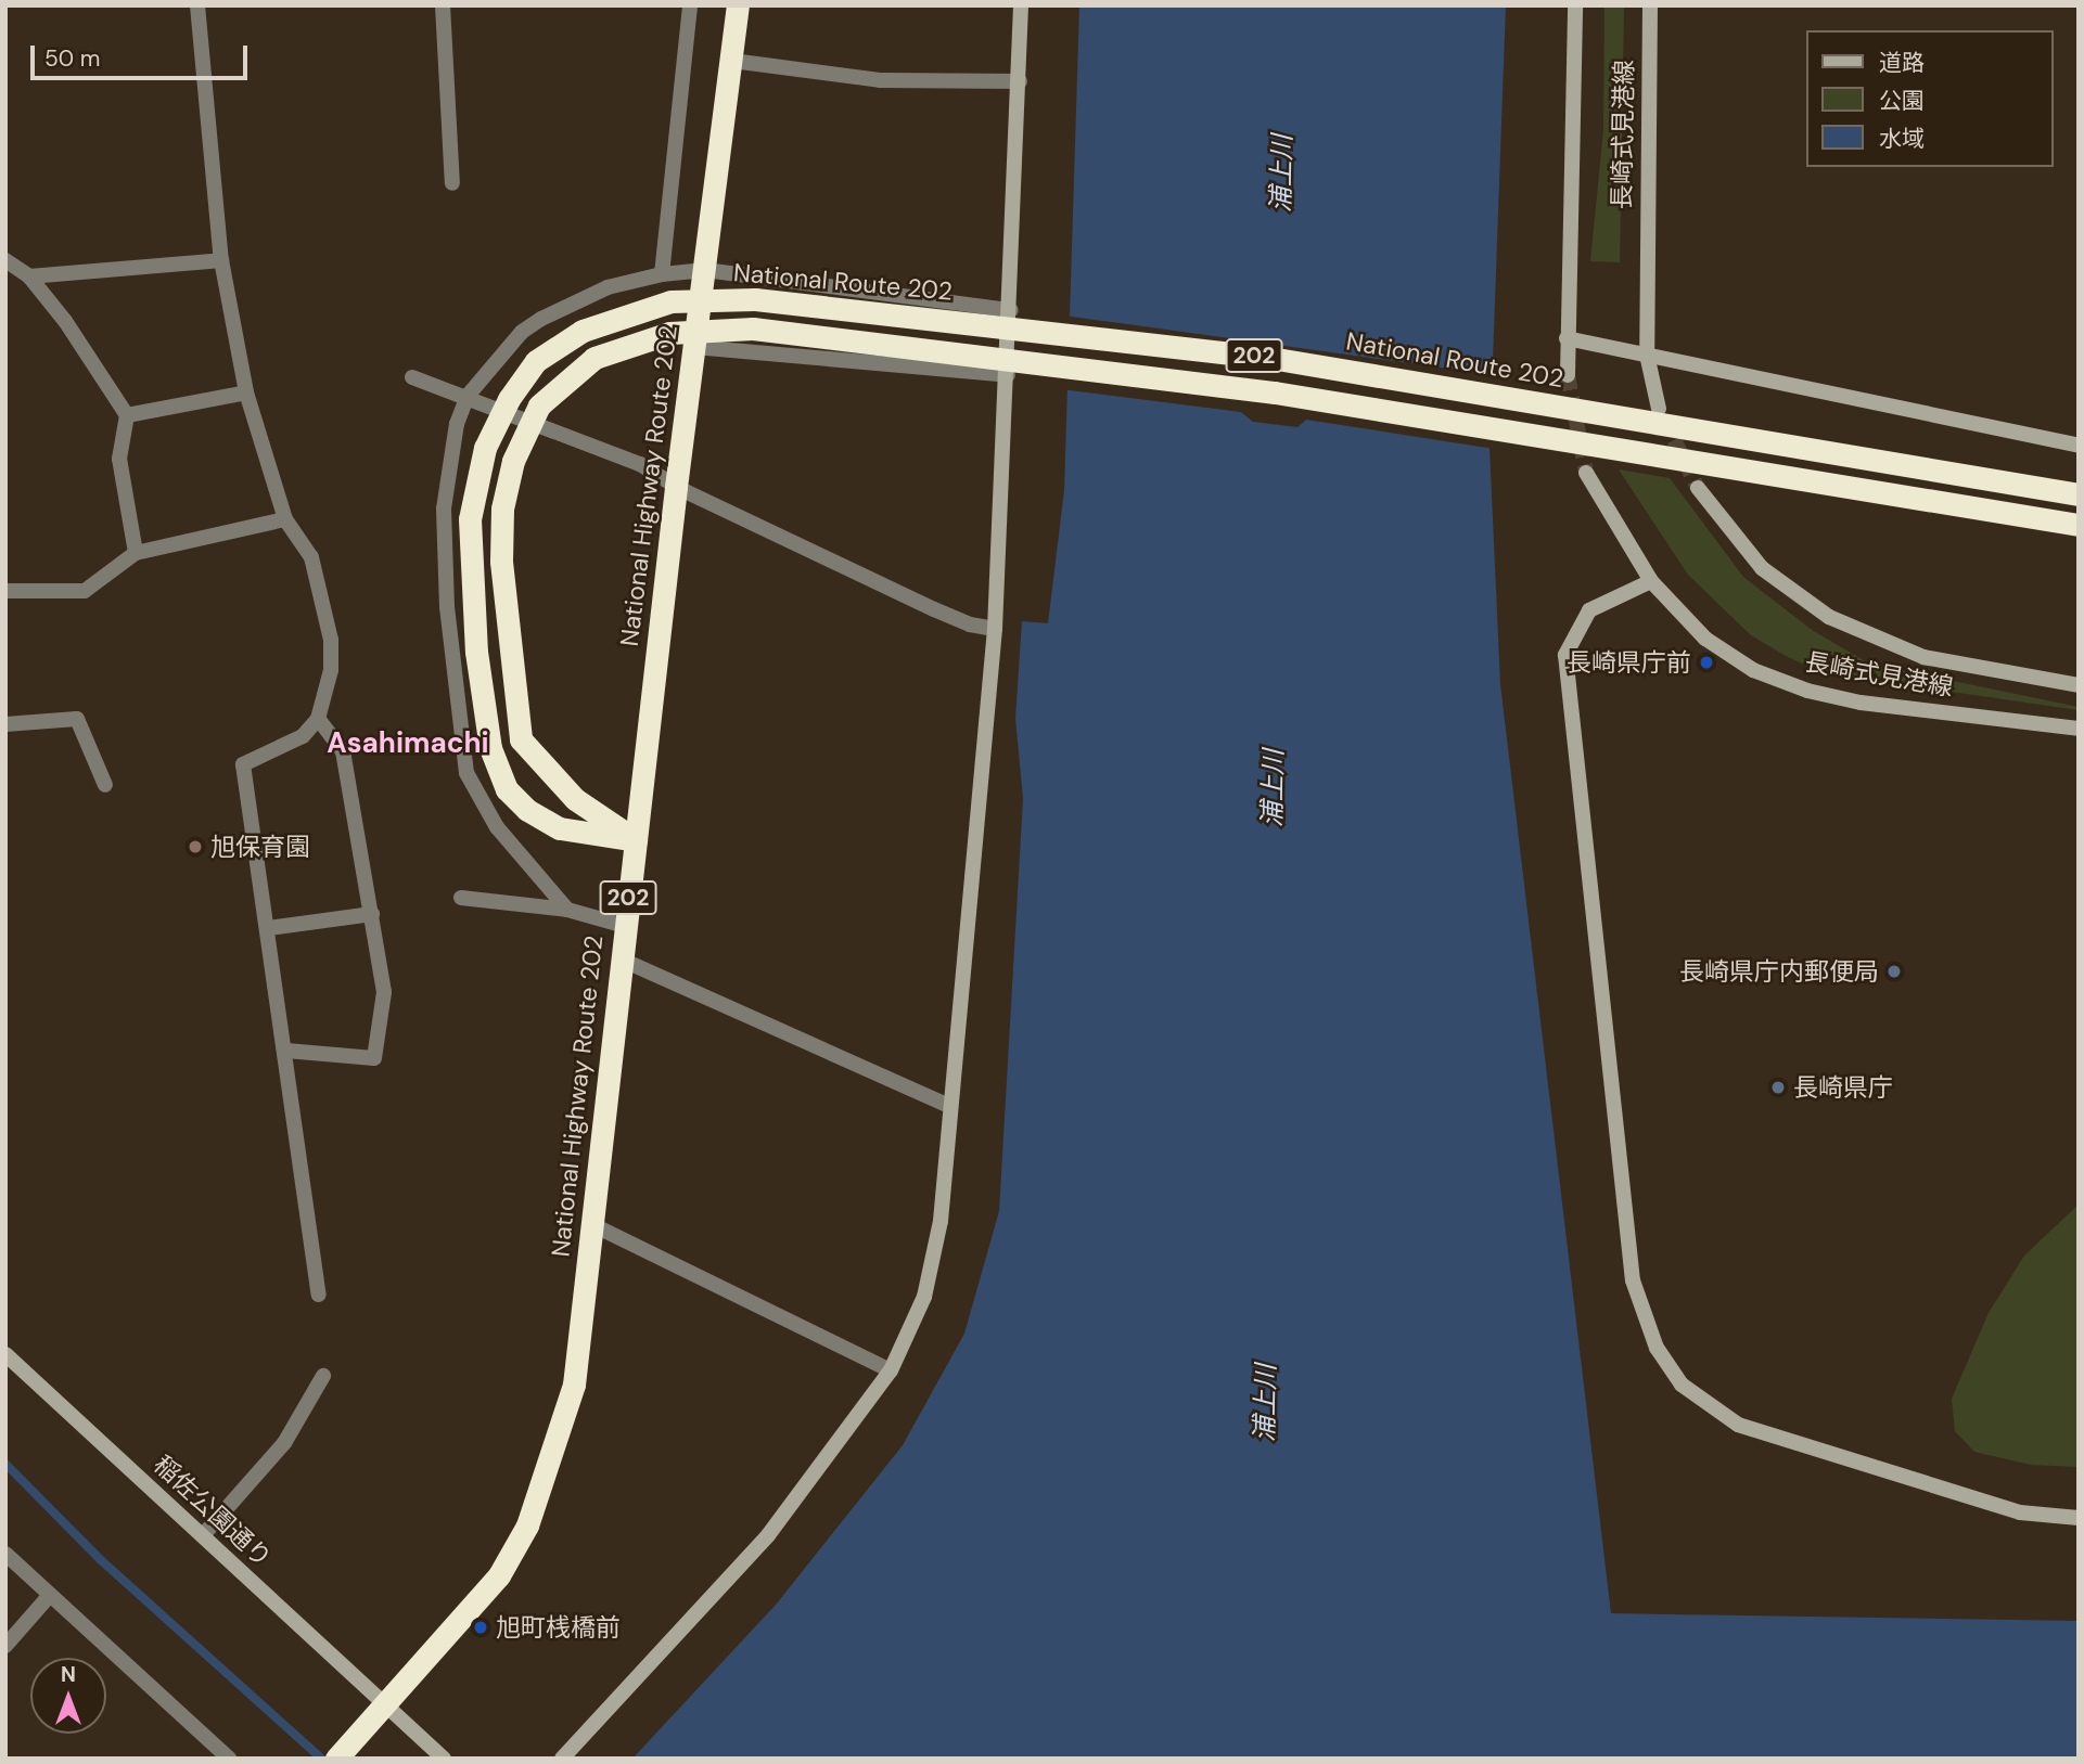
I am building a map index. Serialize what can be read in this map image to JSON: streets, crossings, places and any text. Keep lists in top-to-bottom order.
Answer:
{
  "streets": {
    "highway": ["National Route 202", "202", "National Highway Route 202"],
    "street": ["長崎式見港線", "稲佐公園通り"]
  },
  "crossings": [
    ["National Route 202", "202"],
    ["National Route 202", "National Highway Route 202"],
    ["202", "National Highway Route 202"],
    ["National Highway Route 202", "稲佐公園通り"]
  ],
  "districts": ["Asahimachi"],
  "water": ["浦上川"],
  "places": [
    "長崎県庁前",
    "旭保育園",
    "長崎県庁内郵便局",
    "長崎県庁",
    "旭町桟橋前"
  ],
  "legend": ["道路", "公園", "水域"],
  "scale_bar": "50 m",
  "north": "top"
}
